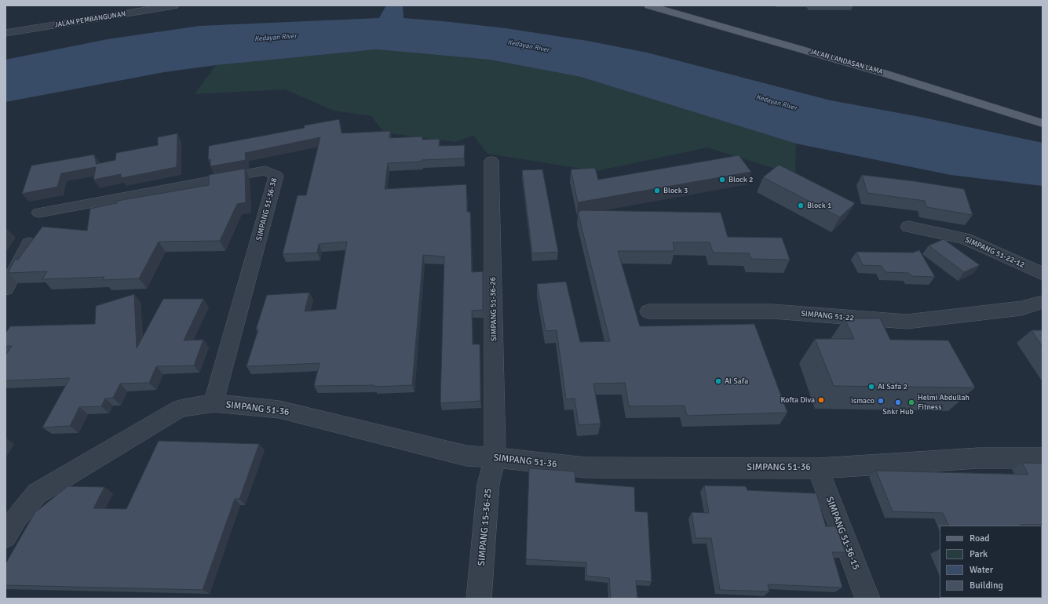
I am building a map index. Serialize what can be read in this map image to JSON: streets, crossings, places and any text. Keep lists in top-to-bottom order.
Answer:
{
  "streets": {
    "main road": ["JALAN LANDASAN LAMA"],
    "street": [
      "JALAN PEMBANGUNAN",
      "SIMPANG 51-36-38",
      "SIMPANG 51-22-12",
      "SIMPANG 51-36-26",
      "SIMPANG 51-22",
      "SIMPANG 51-36",
      "SIMPANG 15-36-25",
      "SIMPANG 51-36-15"
    ]
  },
  "crossings": [
    ["SIMPANG 51-36-38", "SIMPANG 51-36"],
    ["SIMPANG 51-36-26", "SIMPANG 51-36"],
    ["SIMPANG 51-36-26", "SIMPANG 15-36-25"],
    ["SIMPANG 51-36", "SIMPANG 15-36-25"],
    ["SIMPANG 51-36", "SIMPANG 51-36-15"]
  ],
  "water": ["Kedayan River"],
  "places": [
    "Block 2",
    "Block 3",
    "Block 1",
    "Al Safa",
    "Al Safa 2",
    "Kofta Diva",
    "ismaco",
    "Snkr Hub",
    "Helmi Abdullah Fitness"
  ],
  "legend": [
    "Road",
    "Park",
    "Water",
    "Building"
  ]
}
